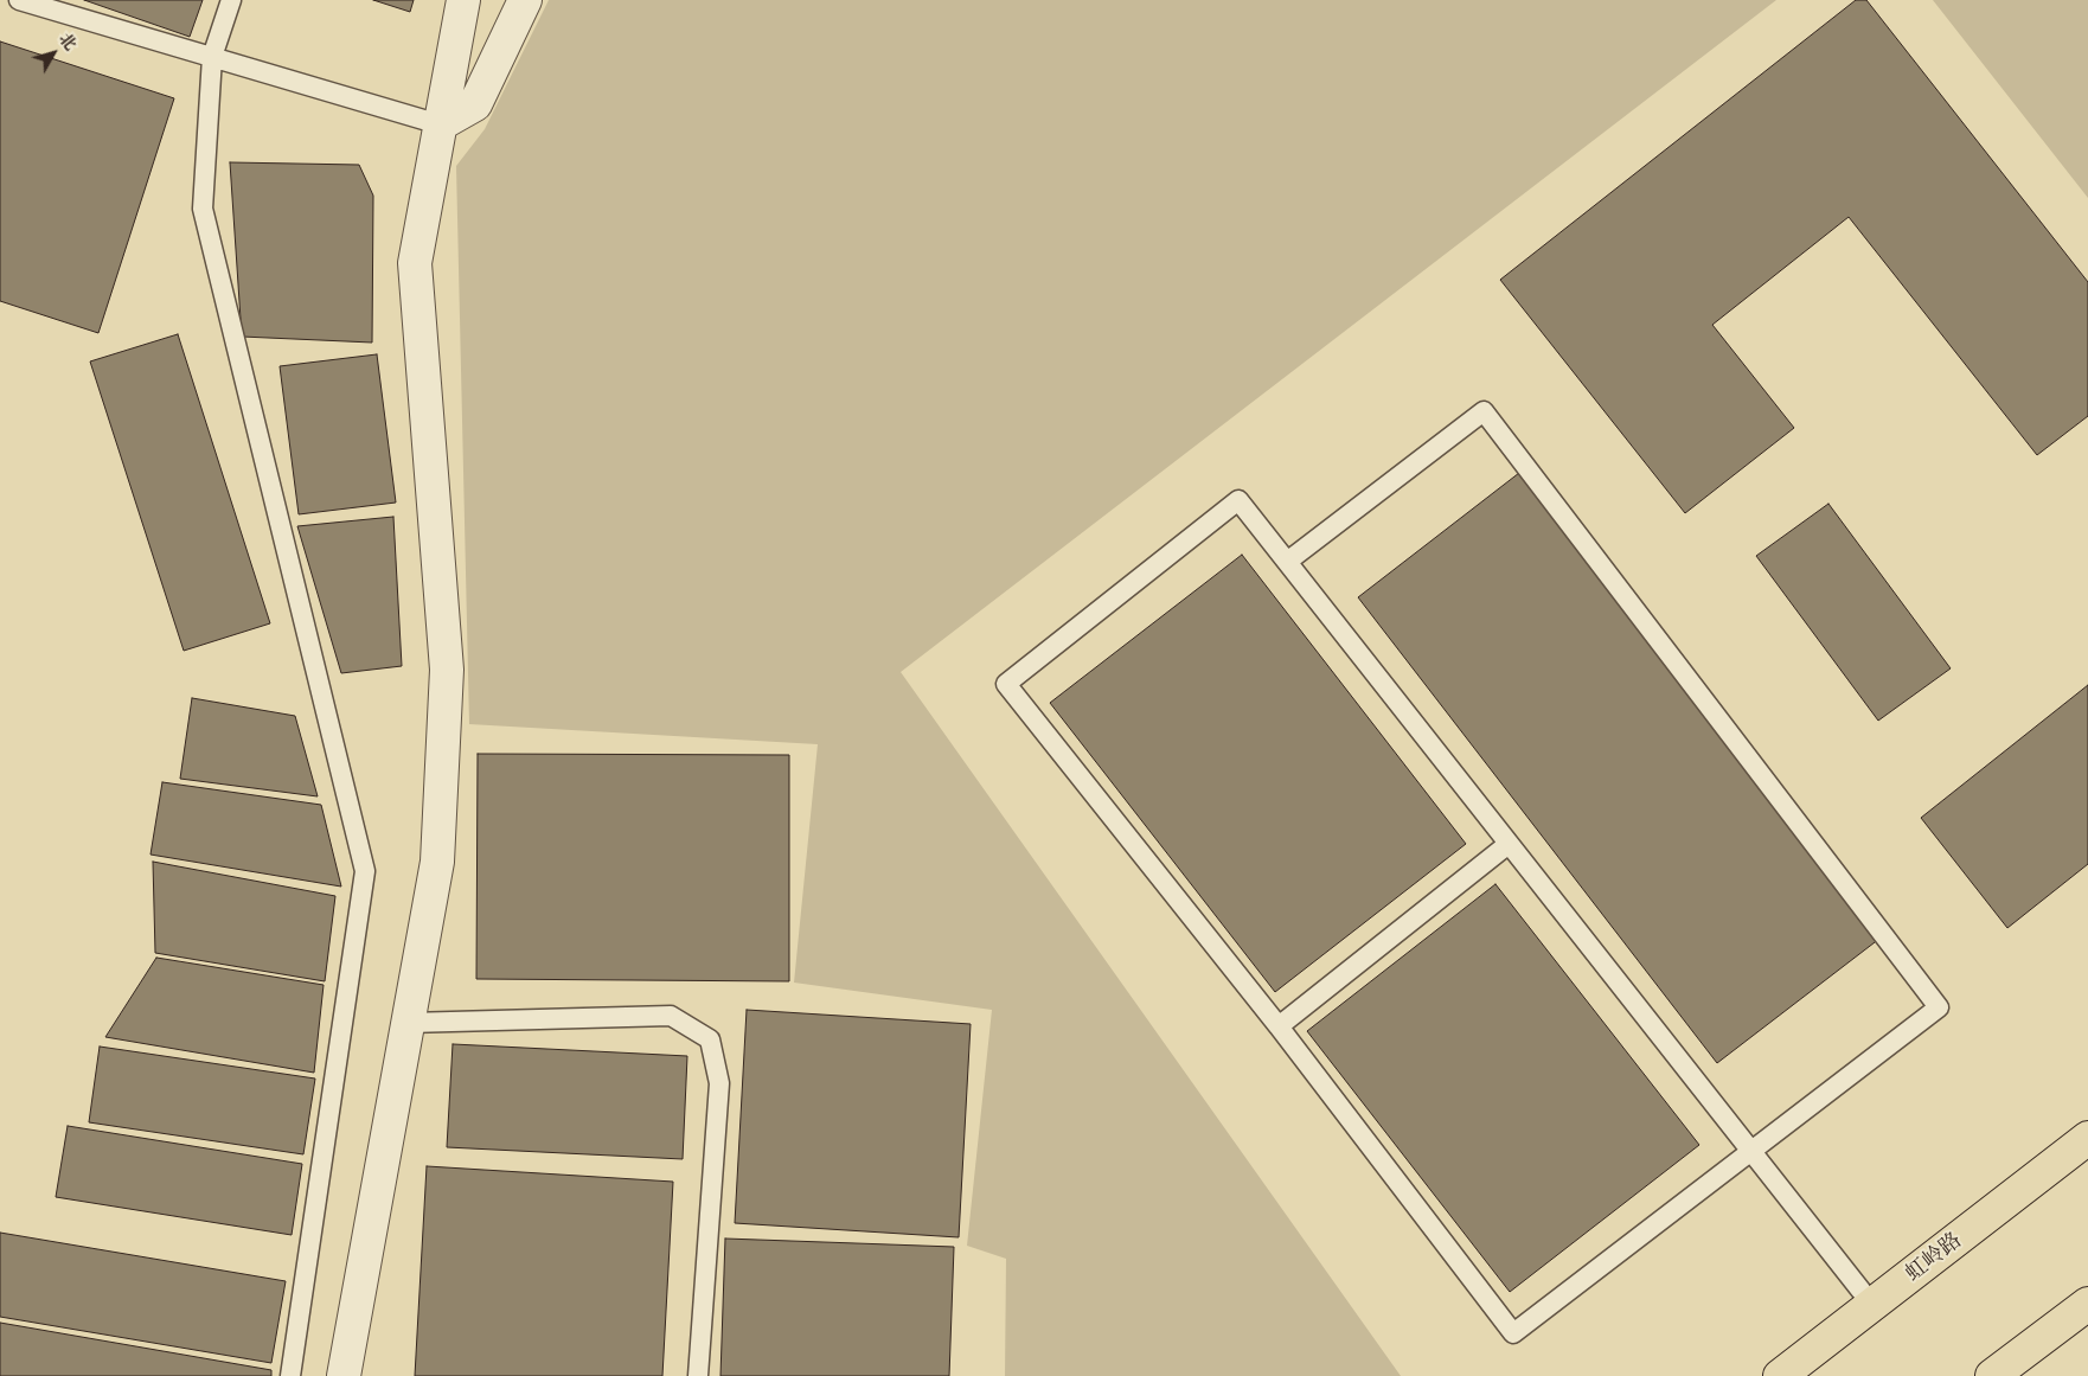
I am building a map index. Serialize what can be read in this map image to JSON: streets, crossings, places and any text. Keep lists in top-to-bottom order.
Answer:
{
  "streets": {
    "main road": ["虹岭路"]
  },
  "north": "top right"
}
